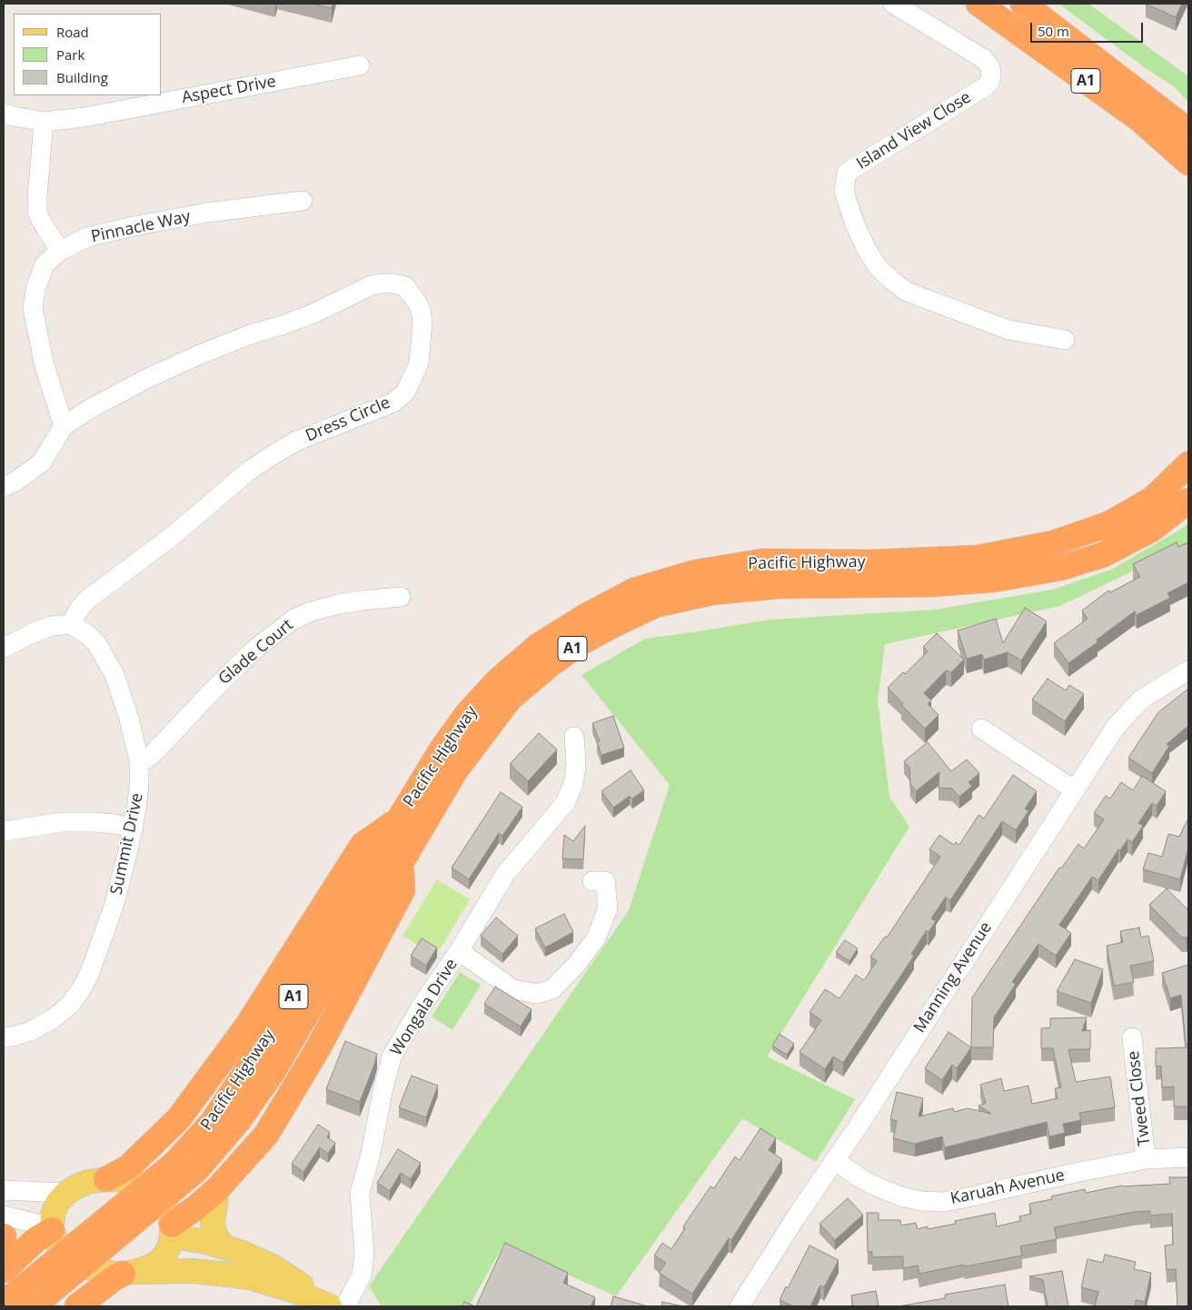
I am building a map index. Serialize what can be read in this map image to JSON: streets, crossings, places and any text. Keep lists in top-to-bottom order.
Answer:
{
  "streets": {
    "highway": ["A1", "Pacific Highway"],
    "street": [
      "Aspect Drive",
      "Island View Close",
      "Pinnacle Way",
      "Dress Circle",
      "Glade Court",
      "Summit Drive",
      "Manning Avenue",
      "Wongala Drive",
      "Tweed Close",
      "Karuah Avenue"
    ]
  },
  "crossings": [
    ["Pinnacle Way", "Dress Circle"],
    ["Dress Circle", "Summit Drive"],
    ["Glade Court", "Summit Drive"],
    ["Manning Avenue", "Karuah Avenue"],
    ["Tweed Close", "Karuah Avenue"]
  ],
  "legend": ["Road", "Park", "Building"],
  "scale_bar": "50 m"
}
